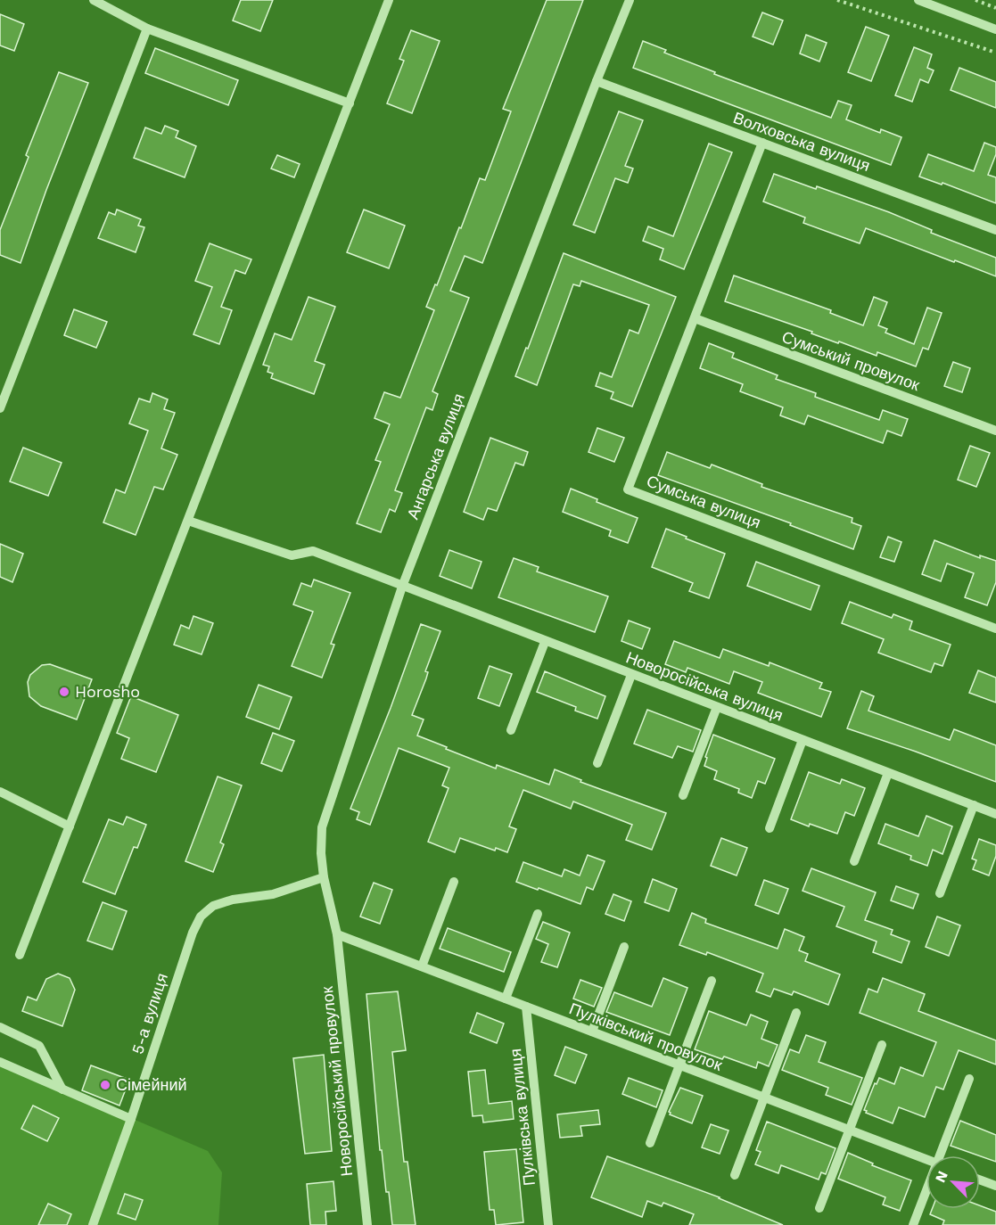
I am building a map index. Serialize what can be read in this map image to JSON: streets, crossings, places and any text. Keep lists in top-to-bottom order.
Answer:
{
  "streets": {
    "street": [
      "Волховська вулиця",
      "Сумський провулок",
      "Ангарська вулиця",
      "Сумська вулиця",
      "Новоросійська вулиця",
      "5-а вулиця",
      "Пулківський провулок",
      "Новоросійський провулок",
      "Пулківська вулиця"
    ]
  },
  "crossings": [
    ["Волховська вулиця", "Ангарська вулиця"],
    ["Волховська вулиця", "Сумська вулиця"],
    ["Сумський провулок", "Сумська вулиця"],
    ["Ангарська вулиця", "Новоросійська вулиця"],
    ["Ангарська вулиця", "5-а вулиця"],
    ["Ангарська вулиця", "Пулківський провулок"],
    ["Ангарська вулиця", "Новоросійський провулок"],
    ["Пулківський провулок", "Новоросійський провулок"],
    ["Пулківський провулок", "Пулківська вулиця"]
  ],
  "places": ["Horosho", "Сімейний"],
  "north": "top left"
}
